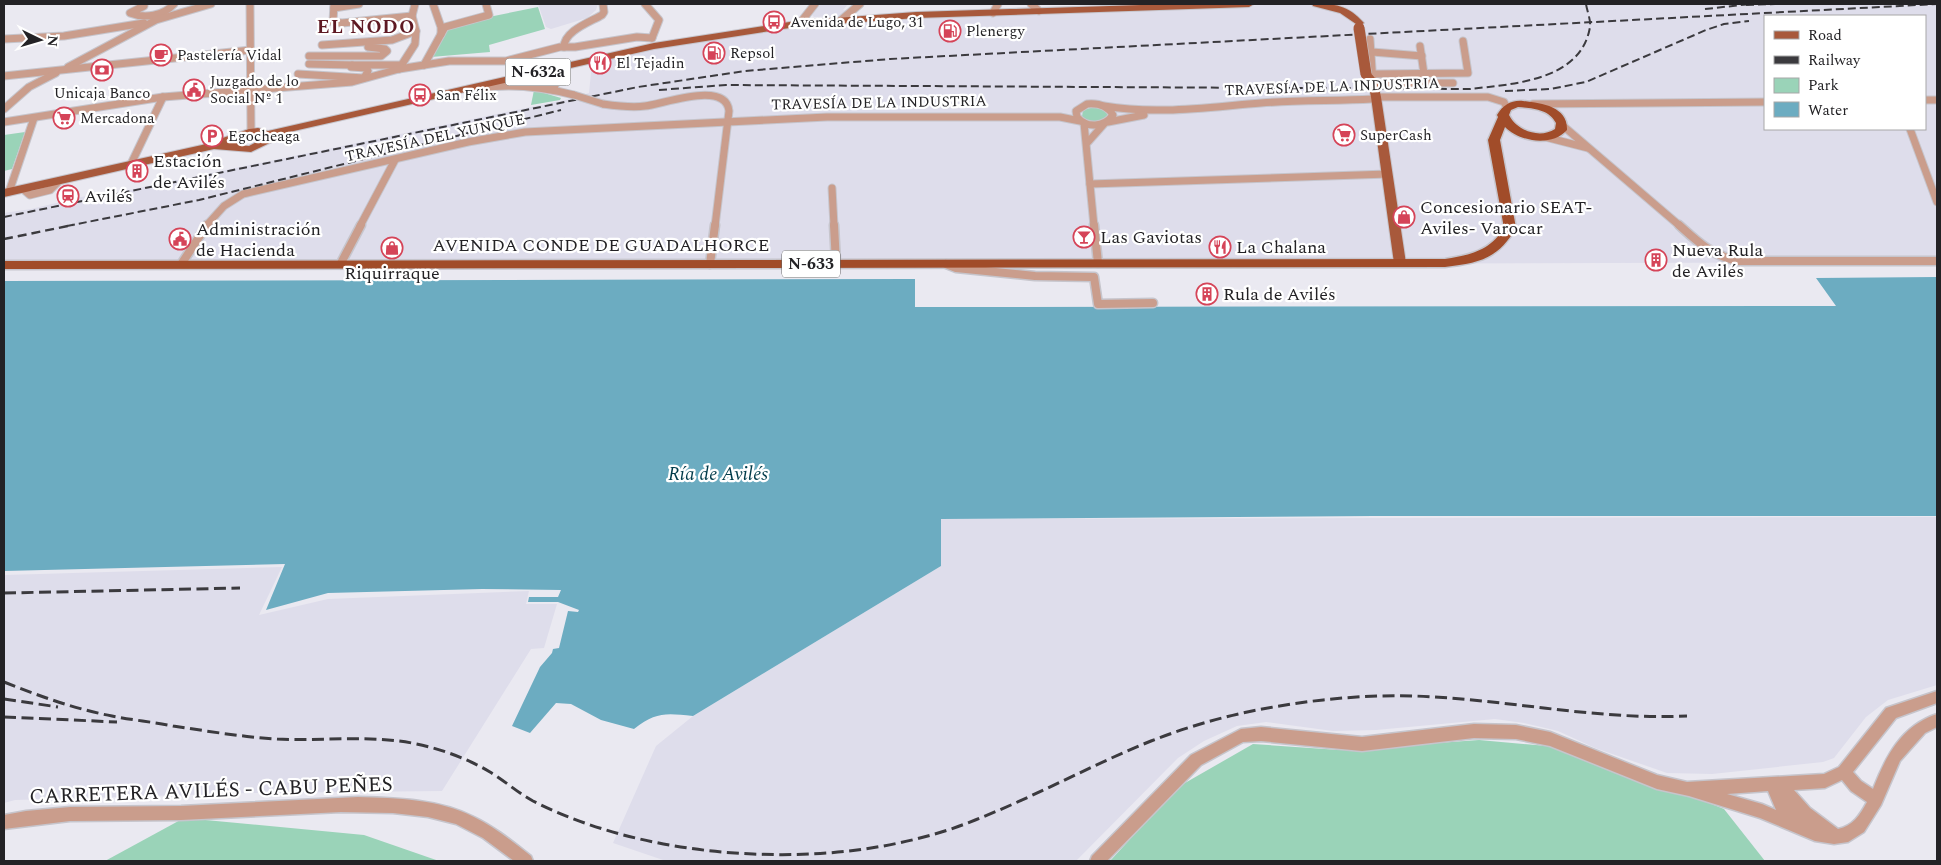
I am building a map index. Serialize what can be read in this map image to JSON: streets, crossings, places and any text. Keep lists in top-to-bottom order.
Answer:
{
  "streets": {
    "highway": ["AVENIDA CONDE DE GUADALHORCE", "N-633"],
    "main road": ["N-632a"],
    "street": ["TRAVESÍA DE LA INDUSTRIA", "TRAVESÍA DEL YUNQUE", "CARRETERA AVILÉS - CABU PEÑES"]
  },
  "crossings": [
    ["TRAVESÍA DE LA INDUSTRIA", "TRAVESÍA DEL YUNQUE"],
    ["TRAVESÍA DEL YUNQUE", "AVENIDA CONDE DE GUADALHORCE"]
  ],
  "districts": ["EL NODO"],
  "water": ["Ría de Avilés"],
  "places": {
    "bus stop": ["Avenida de Lugo, 31", "San Félix"],
    "fuel station": ["Plenergy", "Repsol"],
    "cafe": ["Pastelería Vidal"],
    "restaurant": ["El Tejadin", "La Chalana"],
    "bank": ["Unicaja Banco"],
    "public building": ["Juzgado de lo Social Nº 1", "Administración de Hacienda"],
    "supermarket": ["Mercadona", "SuperCash"],
    "parking": ["Egocheaga"],
    "building": ["Estación de Avilés", "Nueva Rula de Avilés", "Rula de Avilés"],
    "station": ["Avilés"],
    "shop": ["Concesionario SEAT- Aviles- Varocar", "Riquirraque"],
    "bar": ["Las Gaviotas"]
  },
  "legend": [
    "Road",
    "Railway",
    "Park",
    "Water"
  ],
  "north": "right"
}
